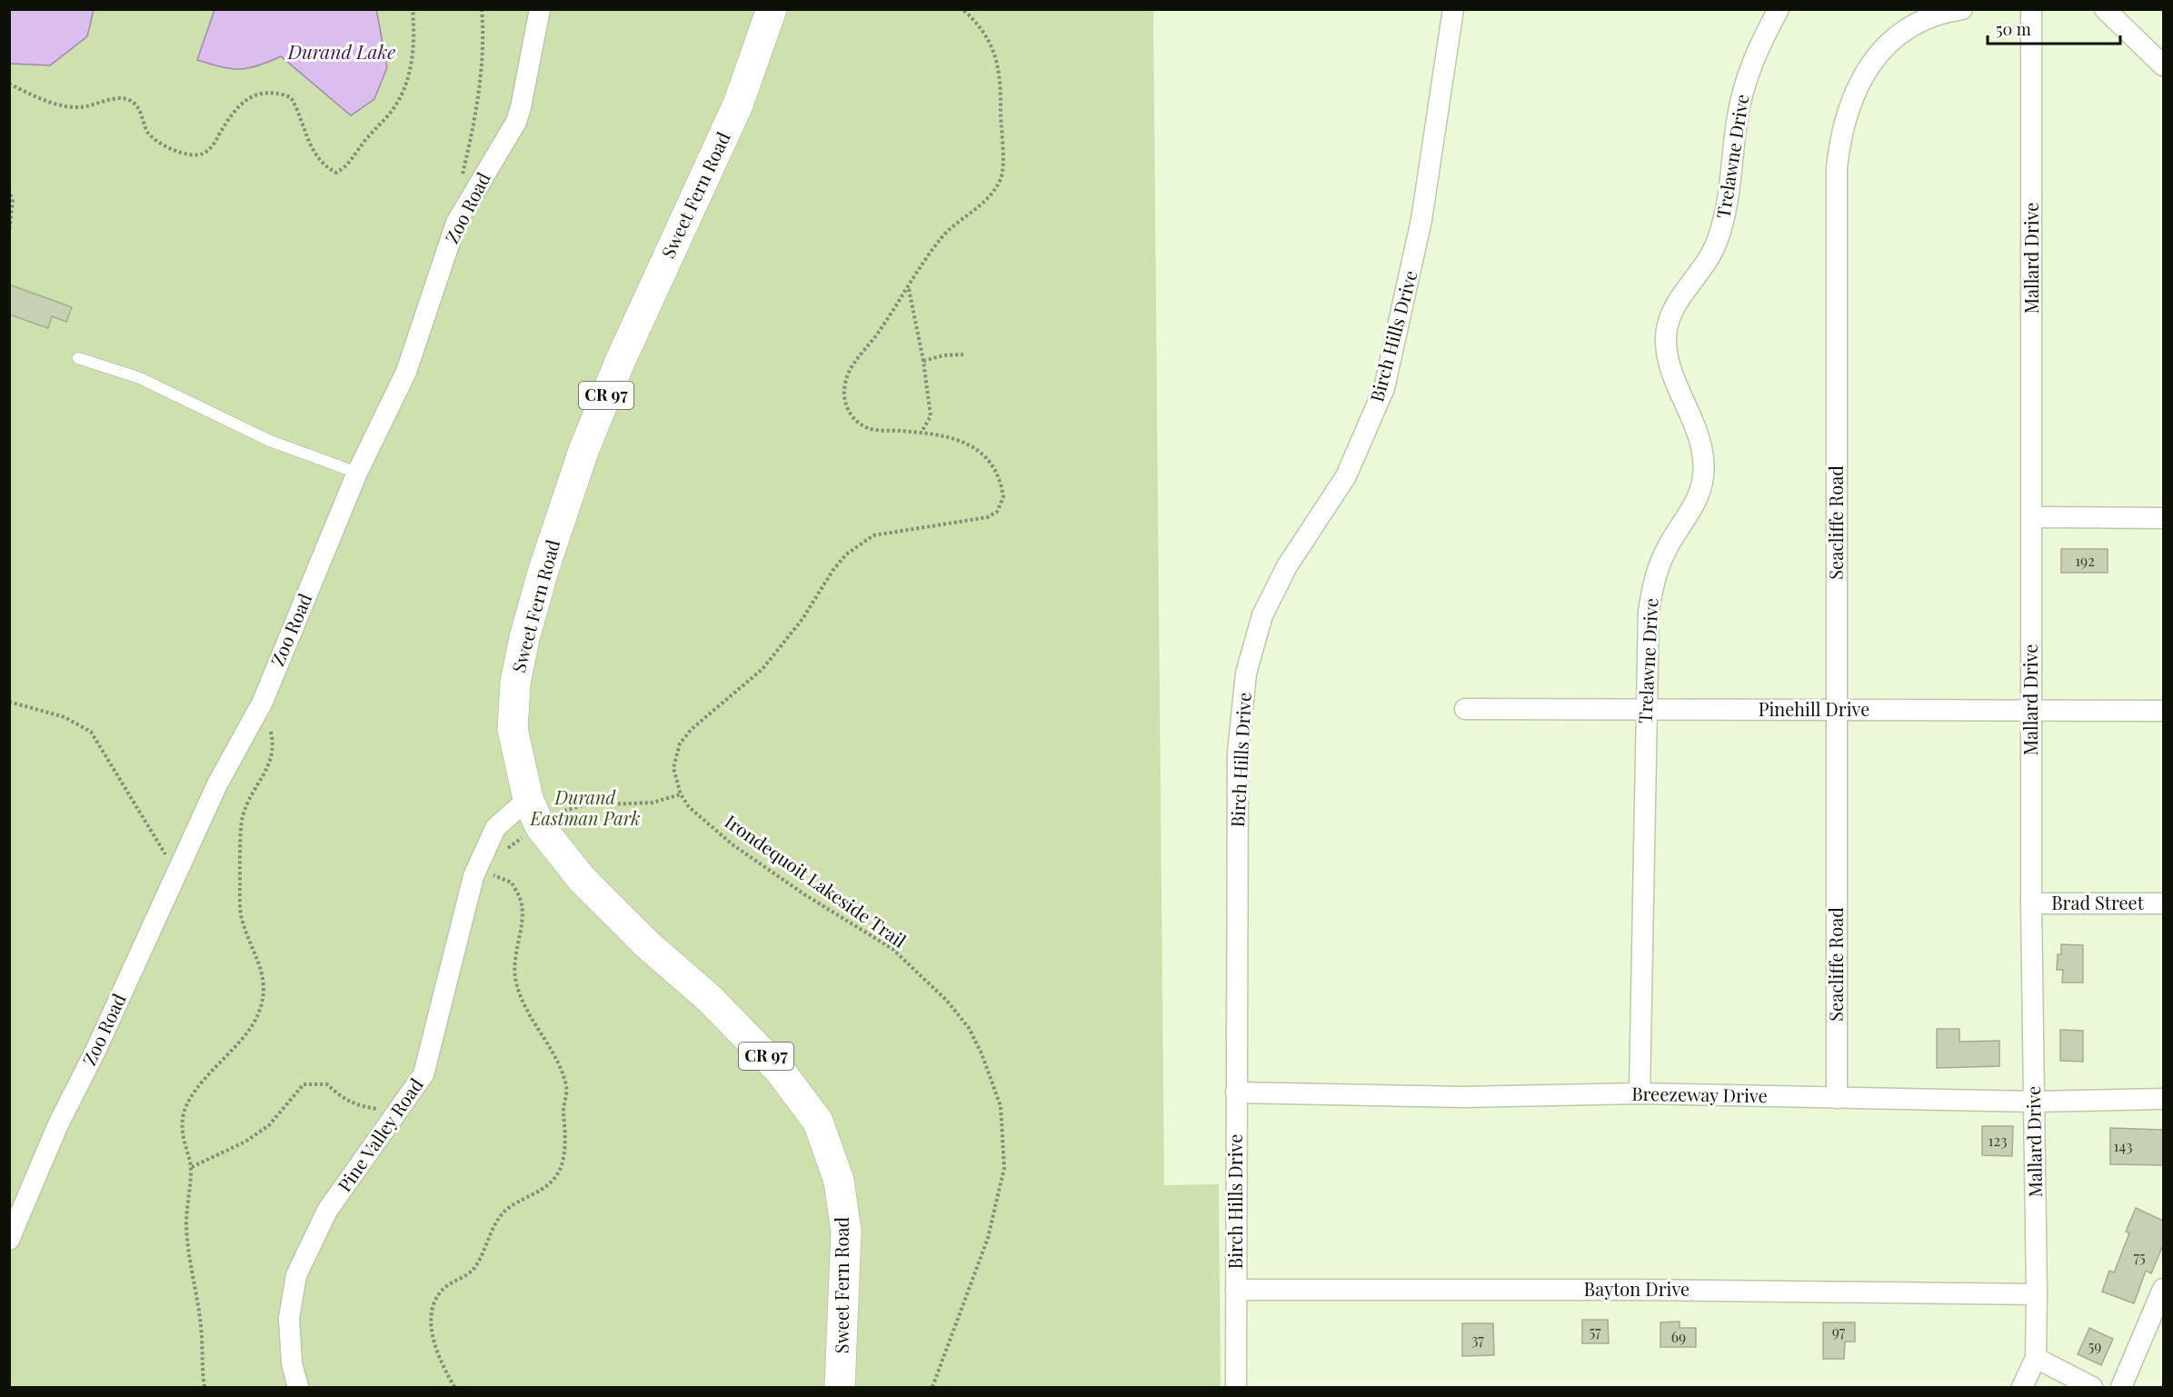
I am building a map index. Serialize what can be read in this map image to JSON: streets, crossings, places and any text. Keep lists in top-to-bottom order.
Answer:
{
  "streets": {
    "main road": ["Sweet Fern Road", "CR 97"],
    "street": [
      "Trelawne Drive",
      "Zoo Road",
      "Mallard Drive",
      "Birch Hills Drive",
      "Seacliffe Road",
      "Pinehill Drive",
      "Brad Street",
      "Breezeway Drive",
      "Pine Valley Road",
      "Bayton Drive"
    ],
    "path": ["Irondequoit Lakeside Trail"]
  },
  "crossings": [
    ["Trelawne Drive", "Pinehill Drive"],
    ["Trelawne Drive", "Breezeway Drive"],
    ["Sweet Fern Road", "Pine Valley Road"],
    ["Mallard Drive", "Pinehill Drive"],
    ["Mallard Drive", "Brad Street"],
    ["Mallard Drive", "Breezeway Drive"],
    ["Mallard Drive", "Bayton Drive"],
    ["Birch Hills Drive", "Breezeway Drive"],
    ["Birch Hills Drive", "Bayton Drive"],
    ["Seacliffe Road", "Pinehill Drive"],
    ["Seacliffe Road", "Breezeway Drive"]
  ],
  "water": ["Durand Lake"],
  "parks": ["Durand Eastman Park"],
  "house_numbers": [
    "192",
    "123",
    "143",
    "75",
    "57",
    "97",
    "69",
    "37",
    "59"
  ],
  "scale_bar": "50 m"
}
